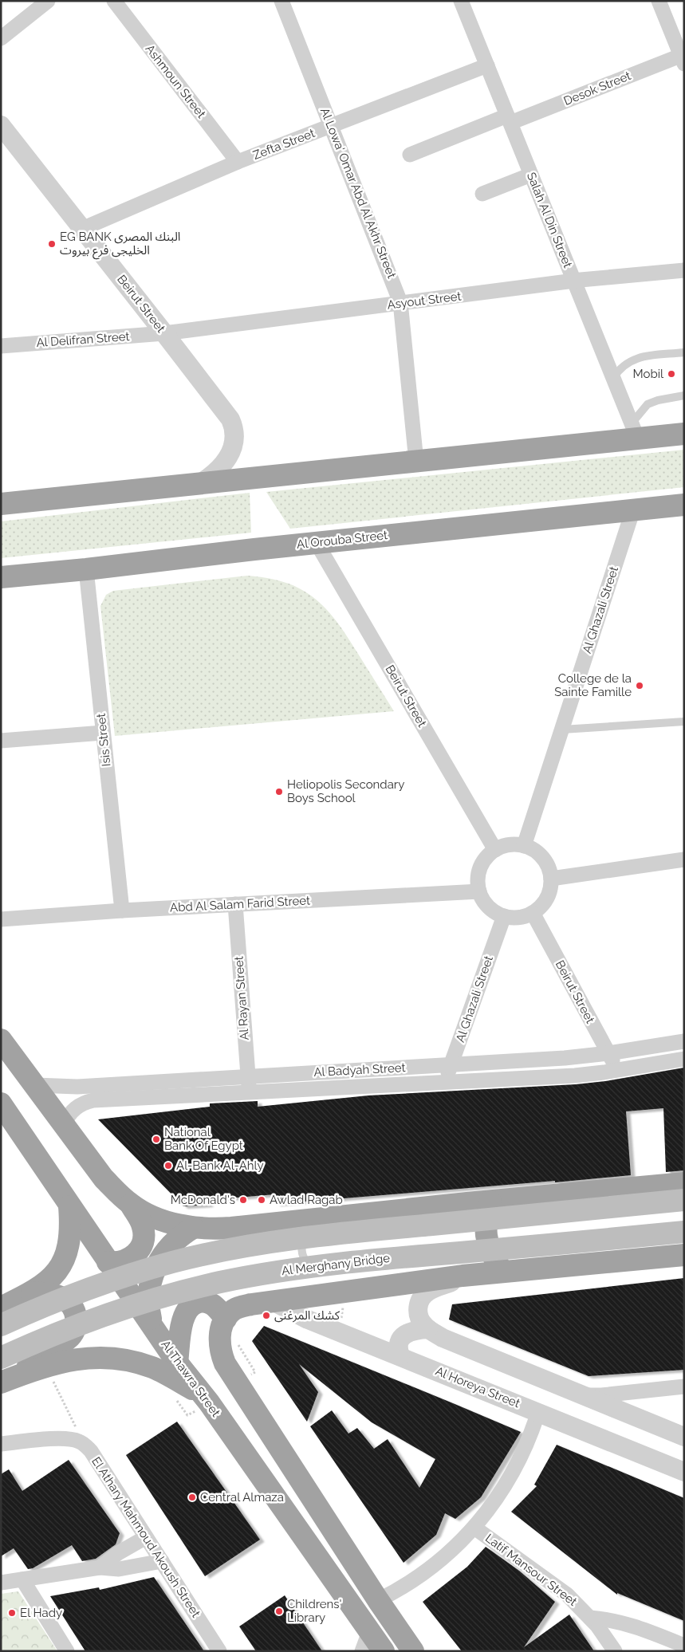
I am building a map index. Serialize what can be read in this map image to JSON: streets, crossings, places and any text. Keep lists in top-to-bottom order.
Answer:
{
  "streets": {
    "highway": ["Al Orouba Street", "Al Thawra Street"],
    "main road": ["Al Merghany Bridge"],
    "street": [
      "Ashmoun Street",
      "Desok Street",
      "Zefta Street",
      "Al Lowa' Omar Abd Al Akhr Street",
      "Salah Al Din Street",
      "Asyout Street",
      "Beirut Street",
      "Al Delifran Street",
      "Al Ghazali Street",
      "Isis Street",
      "Abd Al Salam Farid Street",
      "Al Rayan Street",
      "Al Badyah Street",
      "Al Horeya Street",
      "El Athary Mahmoud Akoush Street",
      "Latif Mansour Street"
    ]
  },
  "crossings": [
    ["Ashmoun Street", "Zefta Street"],
    ["Desok Street", "Salah Al Din Street"],
    ["Zefta Street", "Al Lowa' Omar Abd Al Akhr Street"],
    ["Zefta Street", "Salah Al Din Street"],
    ["Zefta Street", "Beirut Street"],
    ["Al Lowa' Omar Abd Al Akhr Street", "Asyout Street"],
    ["Salah Al Din Street", "Asyout Street"],
    ["Asyout Street", "Beirut Street"],
    ["Asyout Street", "Al Delifran Street"],
    ["Beirut Street", "Al Delifran Street"],
    ["Beirut Street", "Al Orouba Street"],
    ["Beirut Street", "Al Ghazali Street"],
    ["Beirut Street", "Abd Al Salam Farid Street"],
    ["Beirut Street", "Al Badyah Street"],
    ["Al Orouba Street", "Al Ghazali Street"],
    ["Al Orouba Street", "Isis Street"],
    ["Al Ghazali Street", "Abd Al Salam Farid Street"],
    ["Al Ghazali Street", "Al Badyah Street"],
    ["Isis Street", "Abd Al Salam Farid Street"],
    ["Abd Al Salam Farid Street", "Al Rayan Street"],
    ["Al Rayan Street", "Al Badyah Street"]
  ],
  "places": [
    "EG BANK البنك المصرى الخليجى فرع بيروت",
    "Mobil",
    "College de la Sainte Famille",
    "Heliopolis Secondary Boys School",
    "National Bank Of Egypt",
    "Al-Bank Al-Ahly",
    "McDonald's",
    "Awlad Ragab",
    "كشك المرغنى",
    "Central Almaza",
    "Childrens' Library",
    "El Hady"
  ]
}
